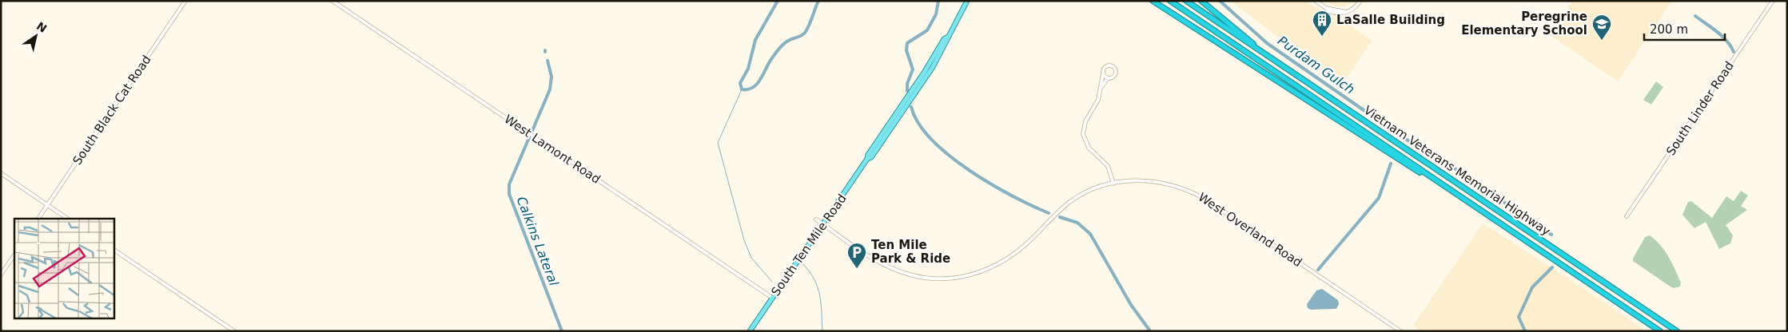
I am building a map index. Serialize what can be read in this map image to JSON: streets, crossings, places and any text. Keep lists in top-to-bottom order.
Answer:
{
  "streets": {
    "highway": ["Vietnam Veterans Memorial Highway"],
    "main road": ["South Ten Mile Road"],
    "street": [
      "South Linder Road",
      "South Black Cat Road",
      "West Lamont Road",
      "West Overland Road"
    ]
  },
  "crossings": [
    ["West Lamont Road", "South Ten Mile Road"],
    ["West Overland Road", "South Ten Mile Road"]
  ],
  "water": ["Purdam Gulch", "Calkins Lateral"],
  "places": {
    "building": ["LaSalle Building"],
    "school or university": ["Peregrine Elementary School"],
    "parking": ["Ten Mile Park & Ride"]
  },
  "scale_bar": "200 m",
  "north": "top right"
}
